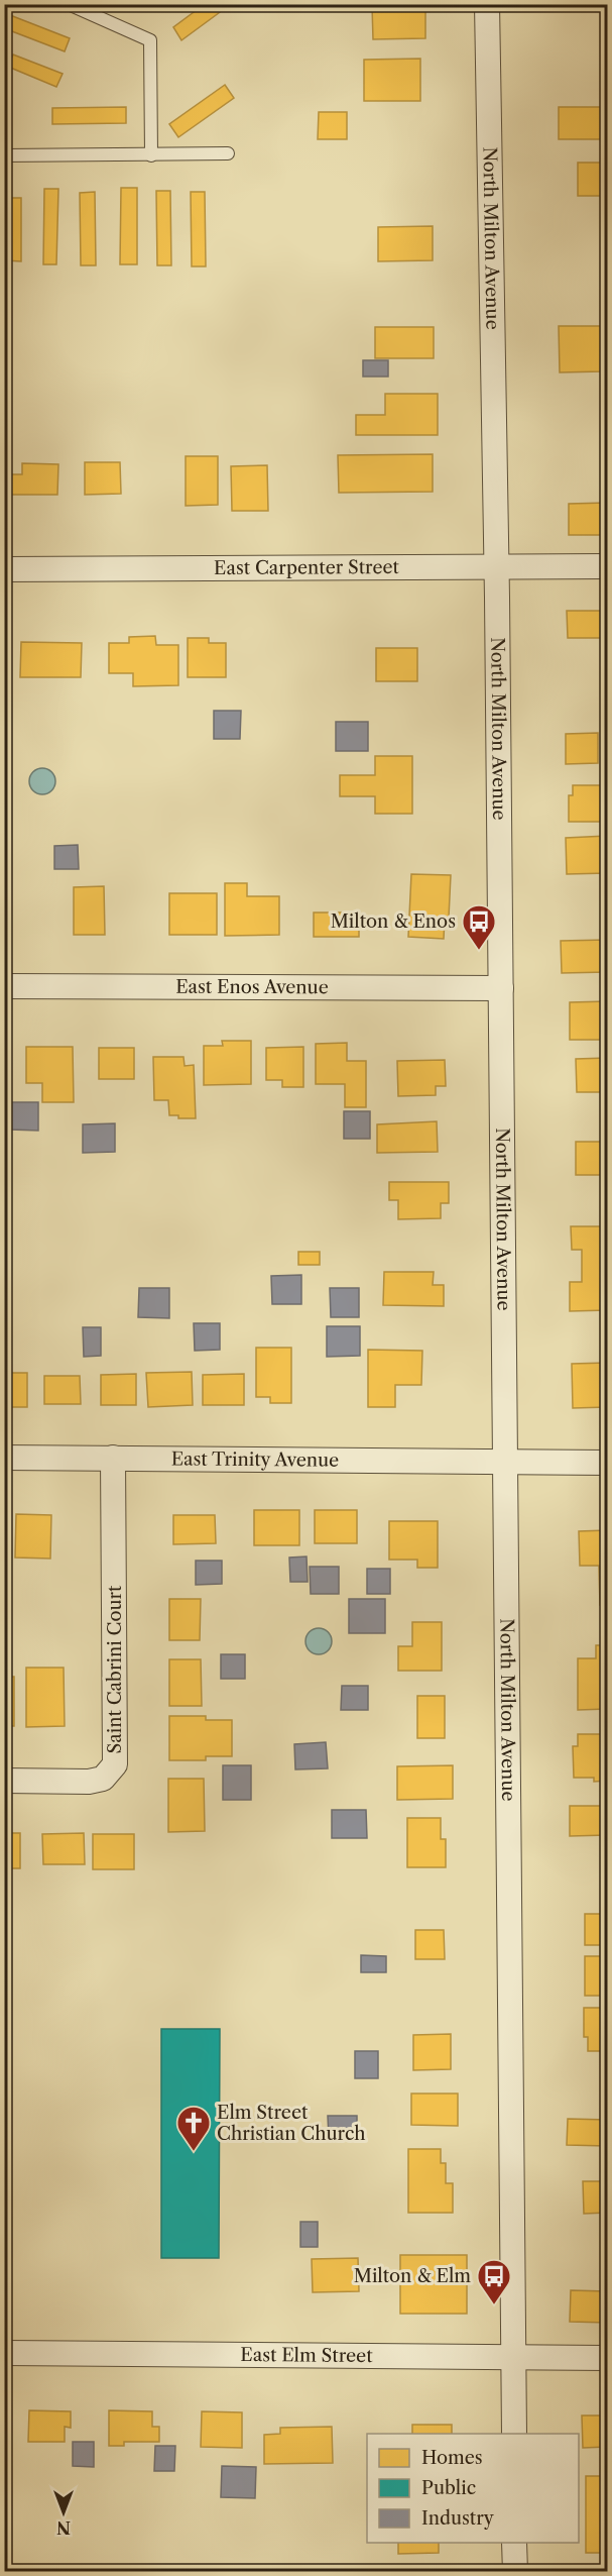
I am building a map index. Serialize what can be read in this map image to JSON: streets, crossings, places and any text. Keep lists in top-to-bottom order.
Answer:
{
  "streets": {
    "street": [
      "North Milton Avenue",
      "East Carpenter Street",
      "East Enos Avenue",
      "East Trinity Avenue",
      "Saint Cabrini Court",
      "East Elm Street"
    ]
  },
  "crossings": [
    ["North Milton Avenue", "East Carpenter Street"],
    ["North Milton Avenue", "East Enos Avenue"],
    ["North Milton Avenue", "East Trinity Avenue"],
    ["North Milton Avenue", "East Elm Street"],
    ["East Trinity Avenue", "Saint Cabrini Court"]
  ],
  "places": {
    "bus stop": ["Milton & Enos", "Milton & Elm"],
    "church": ["Elm Street Christian Church"]
  },
  "legend": ["Homes", "Public", "Industry"],
  "north": "bottom"
}
